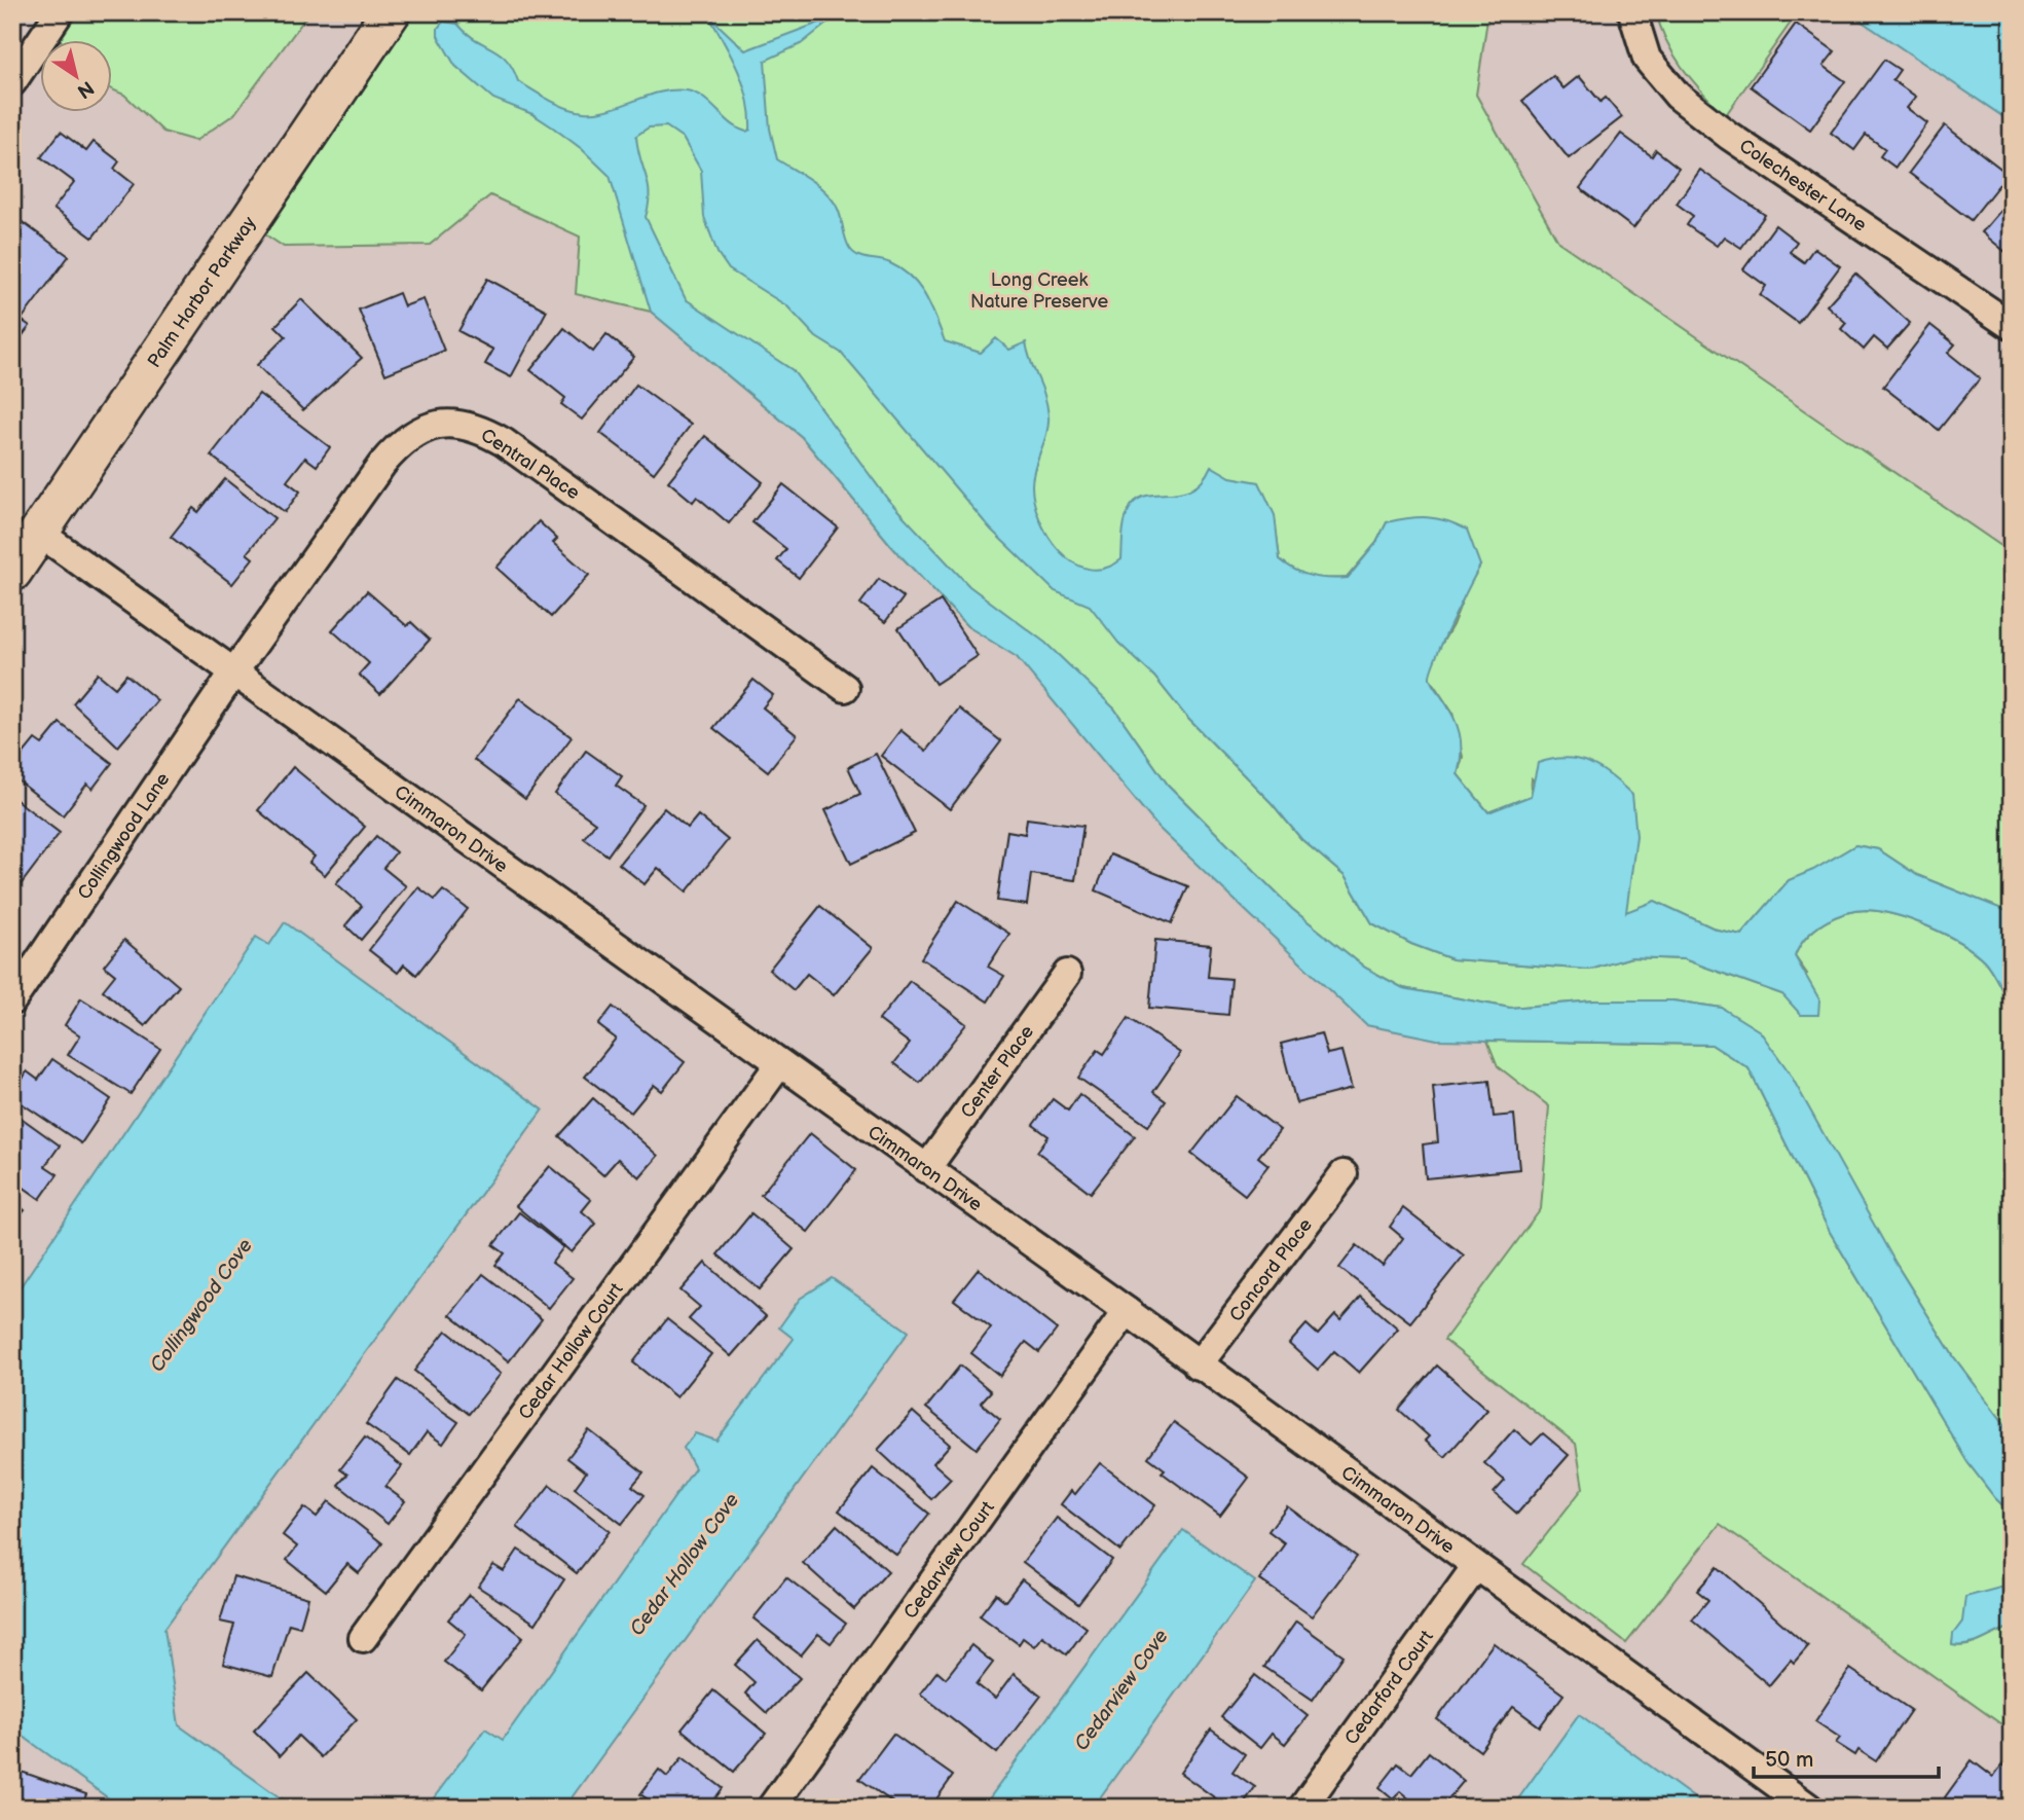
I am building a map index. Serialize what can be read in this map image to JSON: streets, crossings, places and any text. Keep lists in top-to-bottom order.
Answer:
{
  "streets": {
    "street": [
      "Colechester Lane",
      "Palm Harbor Parkway",
      "Central Place",
      "Cimmaron Drive",
      "Collingwood Lane",
      "Center Place",
      "Concord Place",
      "Cedar Hollow Court",
      "Cedarview Court",
      "Cedarford Court"
    ]
  },
  "crossings": [
    ["Palm Harbor Parkway", "Cimmaron Drive"],
    ["Central Place", "Cimmaron Drive"],
    ["Central Place", "Collingwood Lane"],
    ["Cimmaron Drive", "Collingwood Lane"],
    ["Cimmaron Drive", "Center Place"],
    ["Cimmaron Drive", "Concord Place"],
    ["Cimmaron Drive", "Cedar Hollow Court"],
    ["Cimmaron Drive", "Cedarview Court"],
    ["Cimmaron Drive", "Cedarford Court"]
  ],
  "water": ["Collingwood Cove", "Cedar Hollow Cove", "Cedarview Cove"],
  "parks": ["Long Creek Nature Preserve"],
  "scale_bar": "50 m",
  "north": "bottom right"
}
